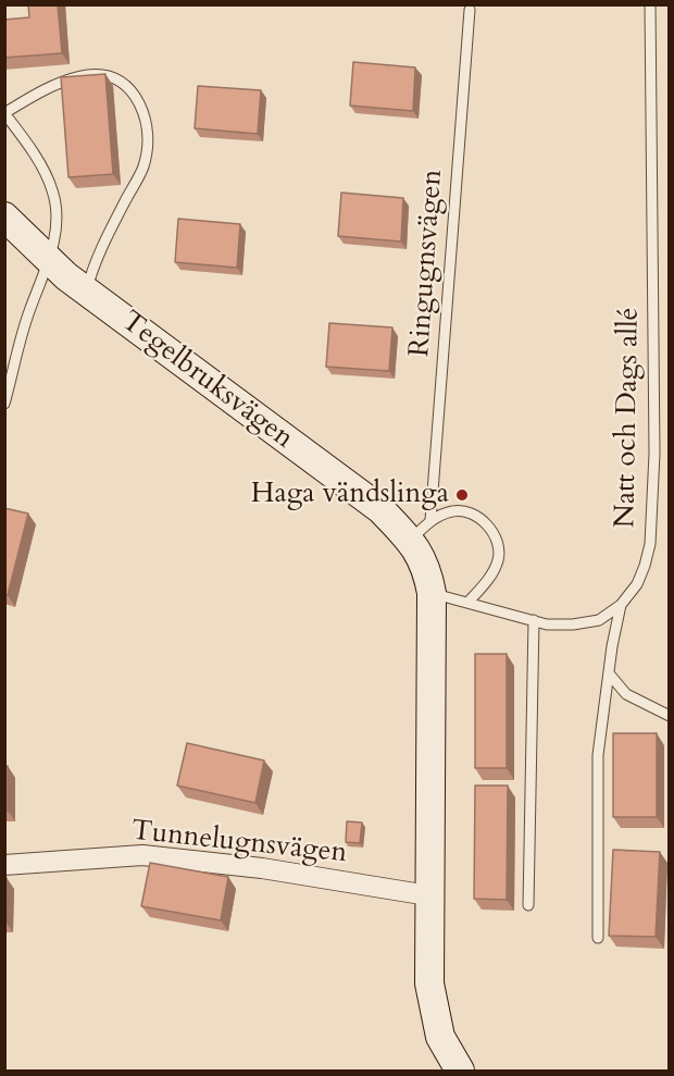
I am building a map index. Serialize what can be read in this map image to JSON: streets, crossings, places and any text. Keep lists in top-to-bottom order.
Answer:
{
  "streets": {
    "street": ["Tegelbruksvägen", "Tunnelugnsvägen"],
    "lane": ["Ringugnsvägen", "Natt och Dags allé"]
  },
  "crossings": [
    ["Ringugnsvägen", "Tegelbruksvägen"],
    ["Ringugnsvägen", "Natt och Dags allé"],
    ["Tegelbruksvägen", "Natt och Dags allé"]
  ],
  "places": ["Haga vändslinga"]
}
